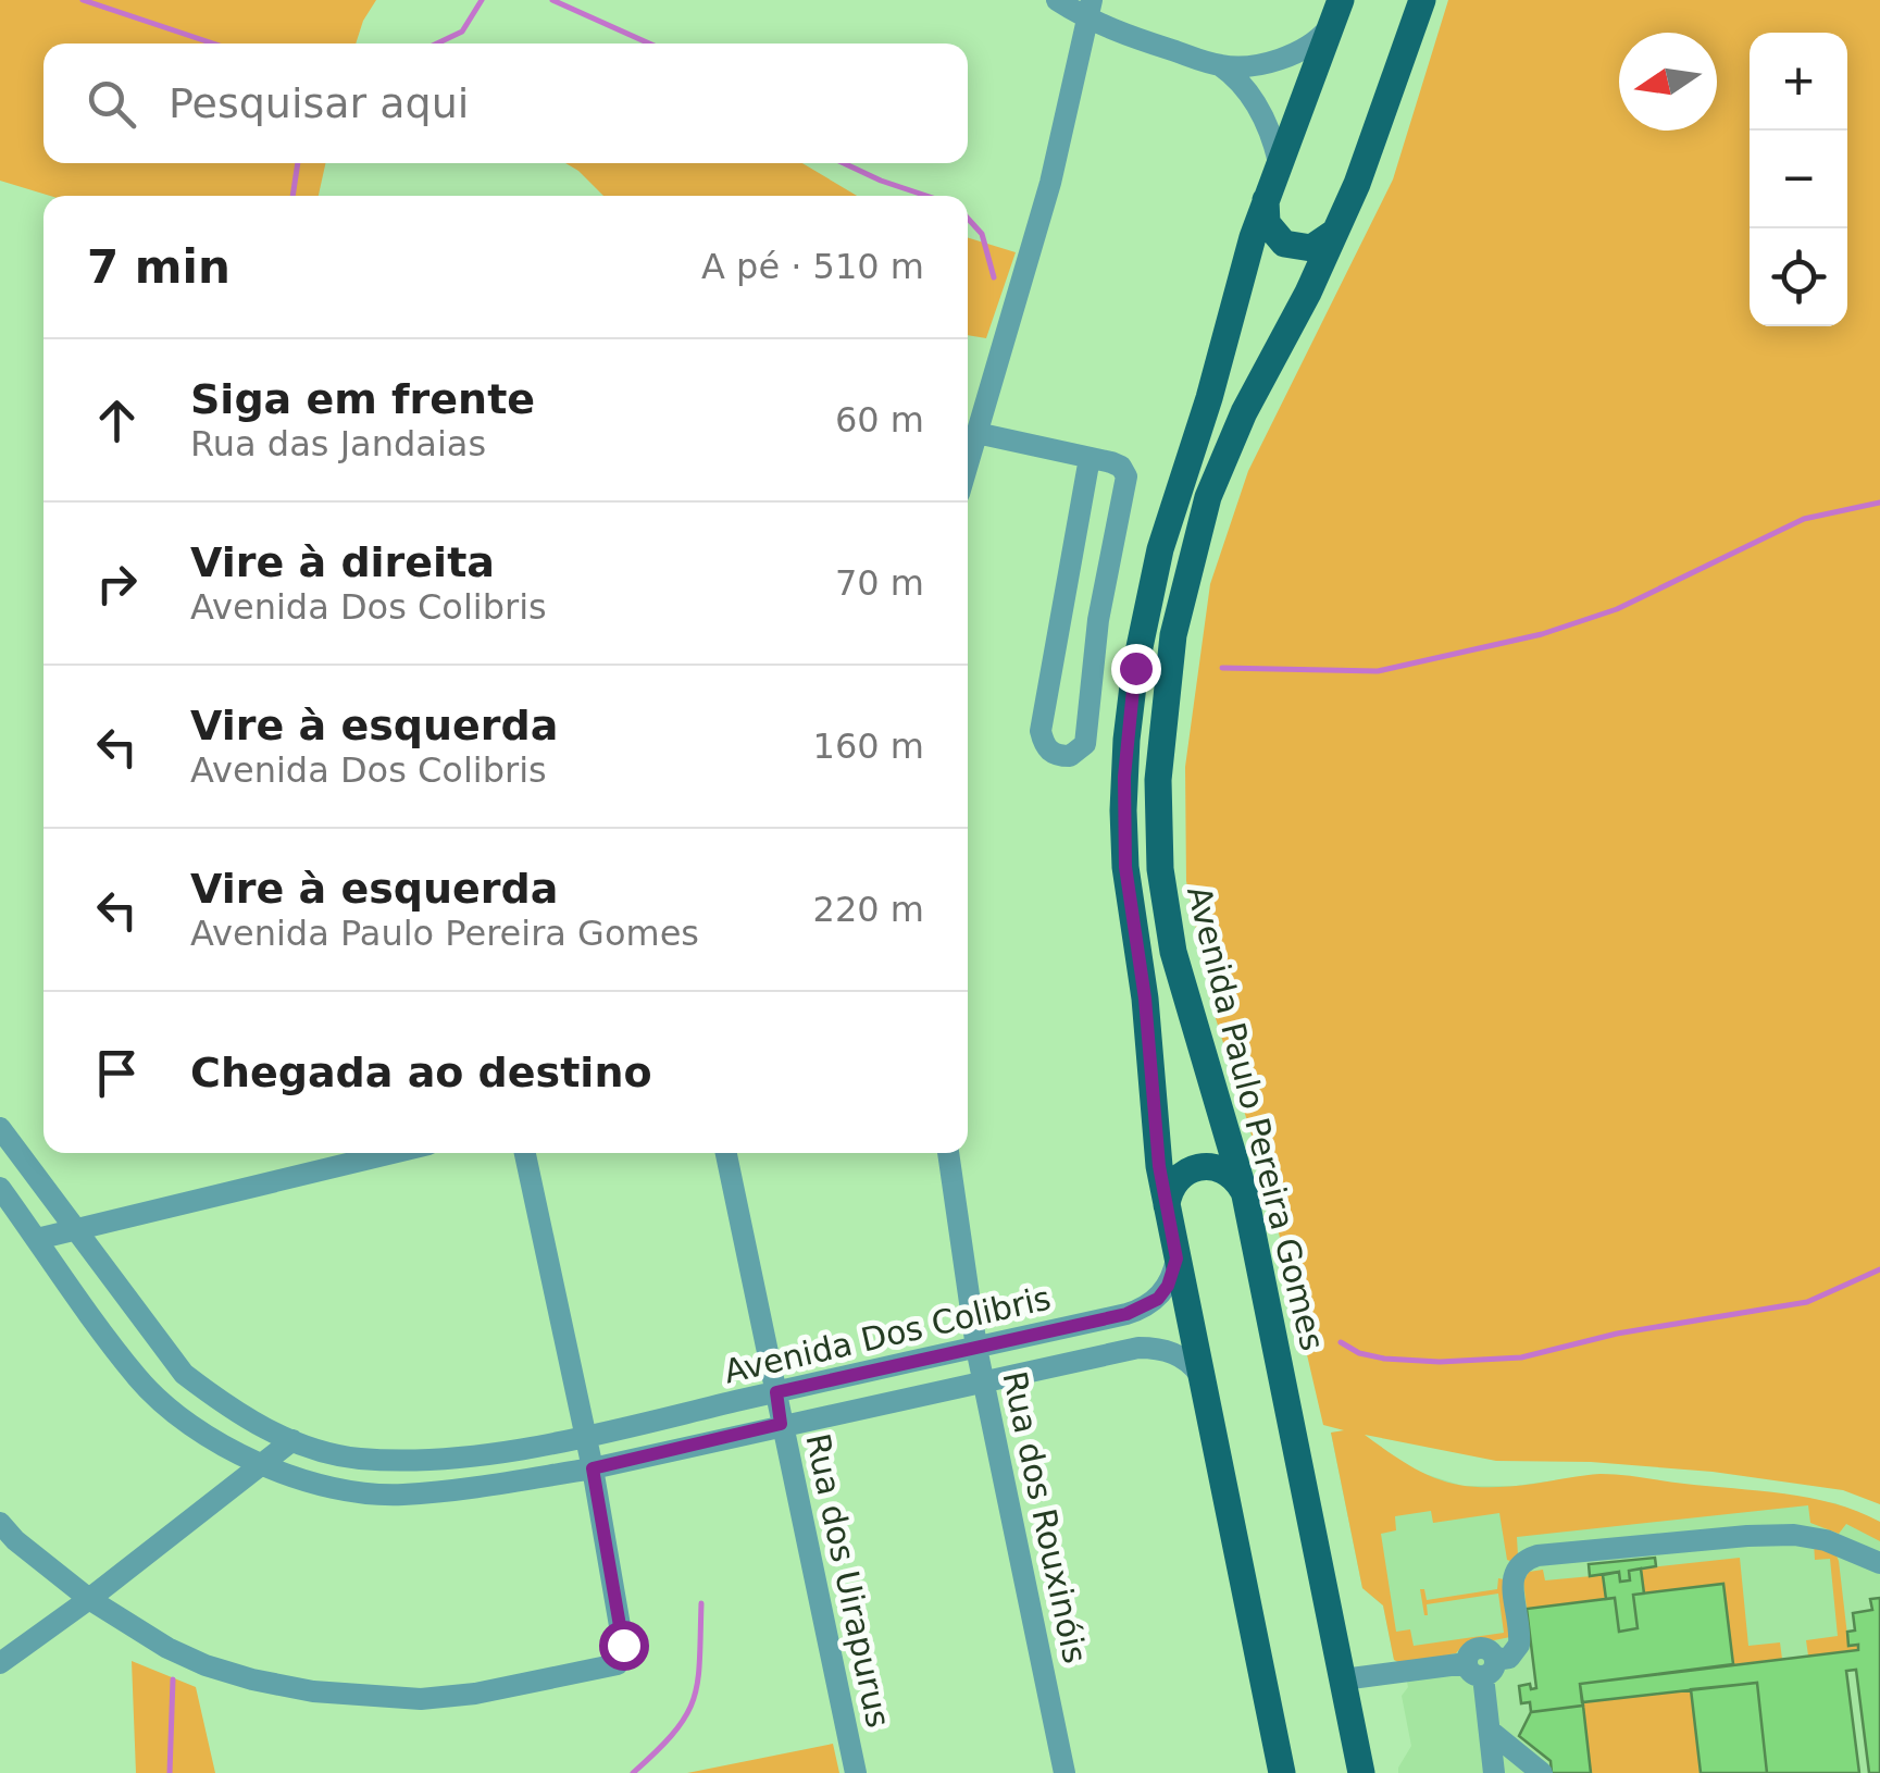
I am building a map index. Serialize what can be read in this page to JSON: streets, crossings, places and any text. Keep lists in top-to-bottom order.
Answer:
{
  "streets": {
    "main road": ["Avenida Paulo Pereira Gomes"],
    "street": ["Avenida Dos Colibris", "Rua dos Rouxinóis", "Rua dos Uirapurus"]
  },
  "crossings": [
    ["Avenida Dos Colibris", "Rua dos Rouxinóis"],
    ["Avenida Dos Colibris", "Rua dos Uirapurus"]
  ],
  "north": "left",
  "page": {
    "map_buttons": ["+", "−"],
    "search": "Pesquisar aqui",
    "heading": ["7 min", "A pé · 510 m"],
    "list": [
      ["Siga em frente", "Rua das Jandaias", "60 m"],
      ["Vire à direita", "Avenida Dos Colibris", "70 m"],
      ["Vire à esquerda", "Avenida Dos Colibris", "160 m"],
      ["Vire à esquerda", "Avenida Paulo Pereira Gomes", "220 m"],
      "Chegada ao destino"
    ]
  }
}
